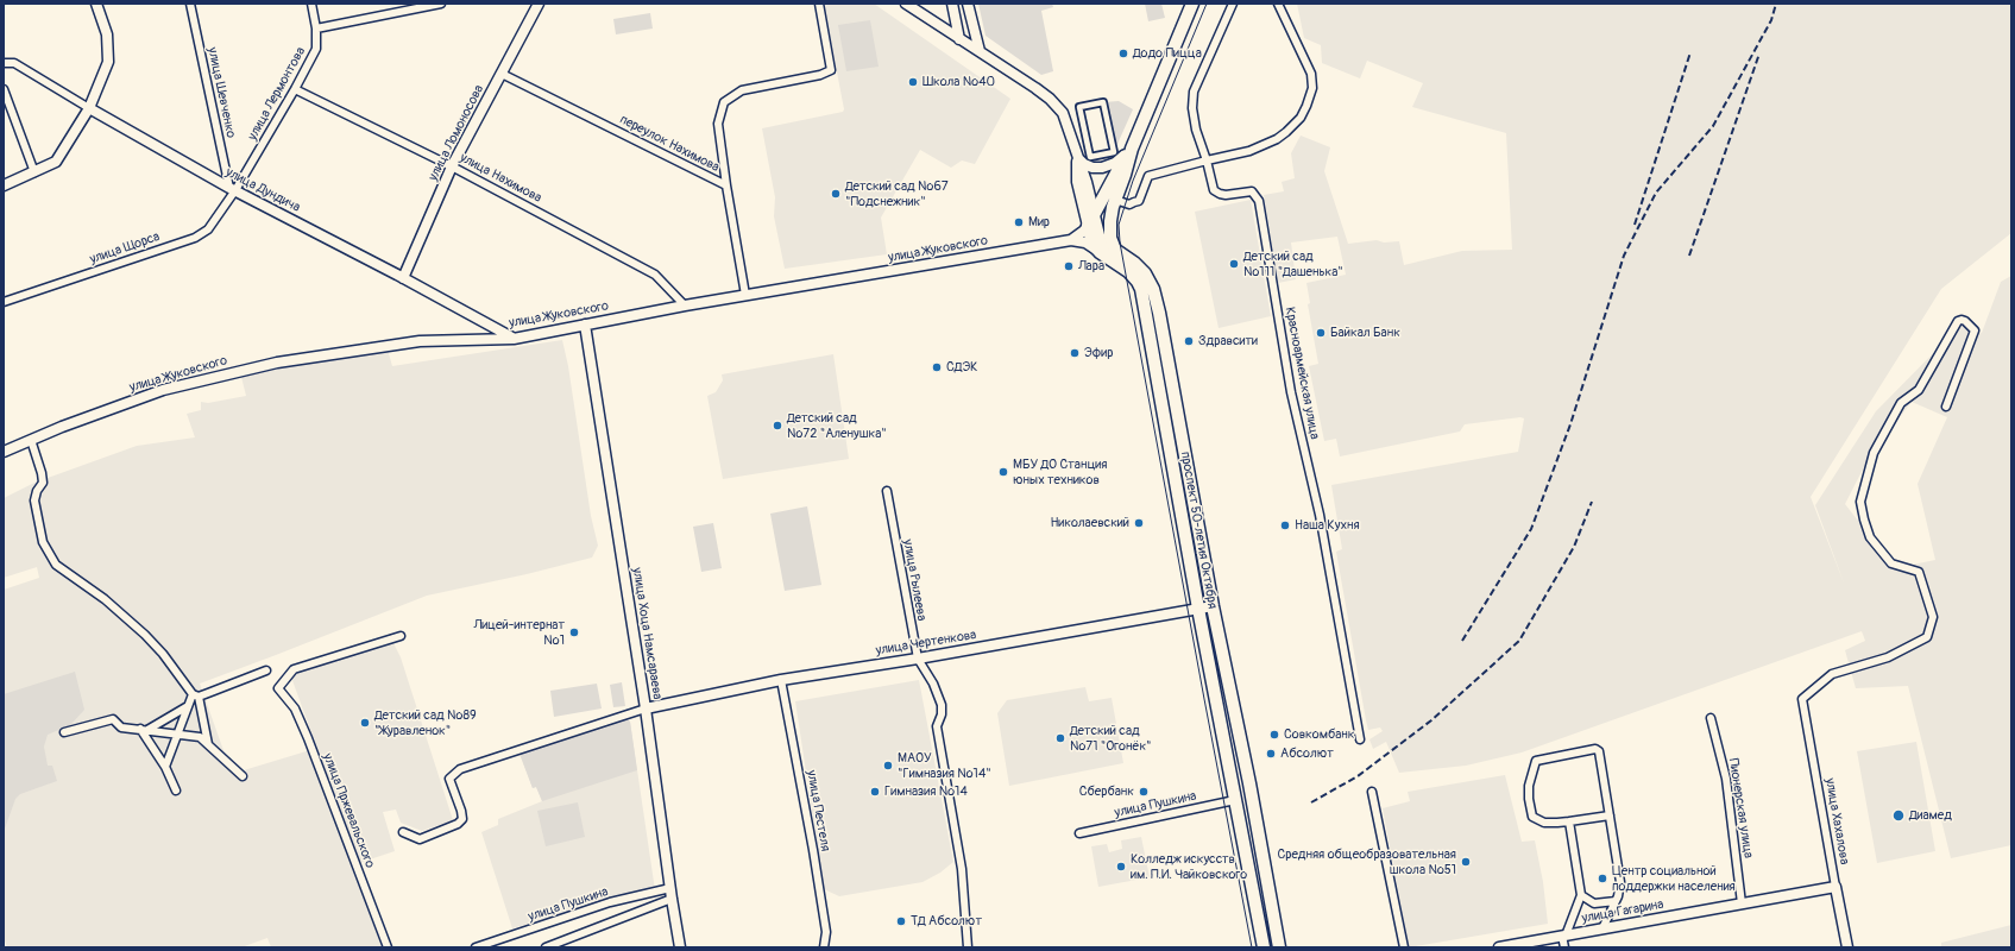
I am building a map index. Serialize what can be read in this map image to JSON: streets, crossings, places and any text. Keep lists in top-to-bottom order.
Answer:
{
  "streets": {
    "main road": ["проспект 50-летия Октября"],
    "street": [
      "улица Шевченко",
      "улица Лермонтова",
      "улица Ломоносова",
      "переулок Нахимова",
      "улица Нахимова",
      "улица Дундича",
      "улица Щорса",
      "улица Жуковского",
      "Красноармейская улица",
      "улица Рылеева",
      "улица Хоца Намсараева",
      "улица Чертенкова",
      "улица Пушкина",
      "Пионерская улица",
      "улица Пржевальского",
      "улица Пестеля",
      "улица Хахалова",
      "улица Гагарина"
    ]
  },
  "crossings": [
    ["улица Шевченко", "улица Лермонтова"],
    ["улица Шевченко", "улица Дундича"],
    ["улица Шевченко", "улица Щорса"],
    ["улица Лермонтова", "улица Нахимова"],
    ["улица Лермонтова", "улица Дундича"],
    ["улица Лермонтова", "улица Щорса"],
    ["улица Ломоносова", "переулок Нахимова"],
    ["улица Ломоносова", "улица Нахимова"],
    ["улица Ломоносова", "улица Дундича"],
    ["переулок Нахимова", "улица Жуковского"],
    ["улица Нахимова", "улица Жуковского"],
    ["улица Дундича", "улица Щорса"],
    ["улица Дундича", "улица Жуковского"],
    ["улица Жуковского", "улица Хоца Намсараева"],
    ["проспект 50-летия Октября", "улица Чертенкова"],
    ["проспект 50-летия Октября", "улица Пушкина"],
    ["улица Рылеева", "улица Чертенкова"],
    ["улица Хоца Намсараева", "улица Чертенкова"],
    ["улица Хоца Намсараева", "улица Пушкина"],
    ["улица Чертенкова", "улица Пестеля"],
    ["Пионерская улица", "улица Гагарина"],
    ["улица Хахалова", "улица Гагарина"]
  ],
  "places": [
    "Додо Пицца",
    "Школа №40",
    "Детский сад №67 \"Подснежник\"",
    "Мир",
    "Детский сад №111 \"Дашенька\"",
    "Лара",
    "Байкал Банк",
    "Здравсити",
    "Эфир",
    "СДЭК",
    "Детский сад №72 \"Аленушка\"",
    "МБУ ДО Станция юных техников",
    "Николаевский",
    "Наша Кухня",
    "Лицей-интернат №1",
    "Детский сад №89 \"Журавленок\"",
    "Совкомбанк",
    "Детский сад №71 \"Огонёк\"",
    "Абсолют",
    "МАОУ \"Гимназия №14\"",
    "Гимназия №14",
    "Сбербанк",
    "Диамед",
    "Средняя общеобразовательная школа №51",
    "Колледж искусств им. П.И. Чайковского",
    "Центр социальной поддержки населения",
    "ТД Абсолют"
  ]
}
